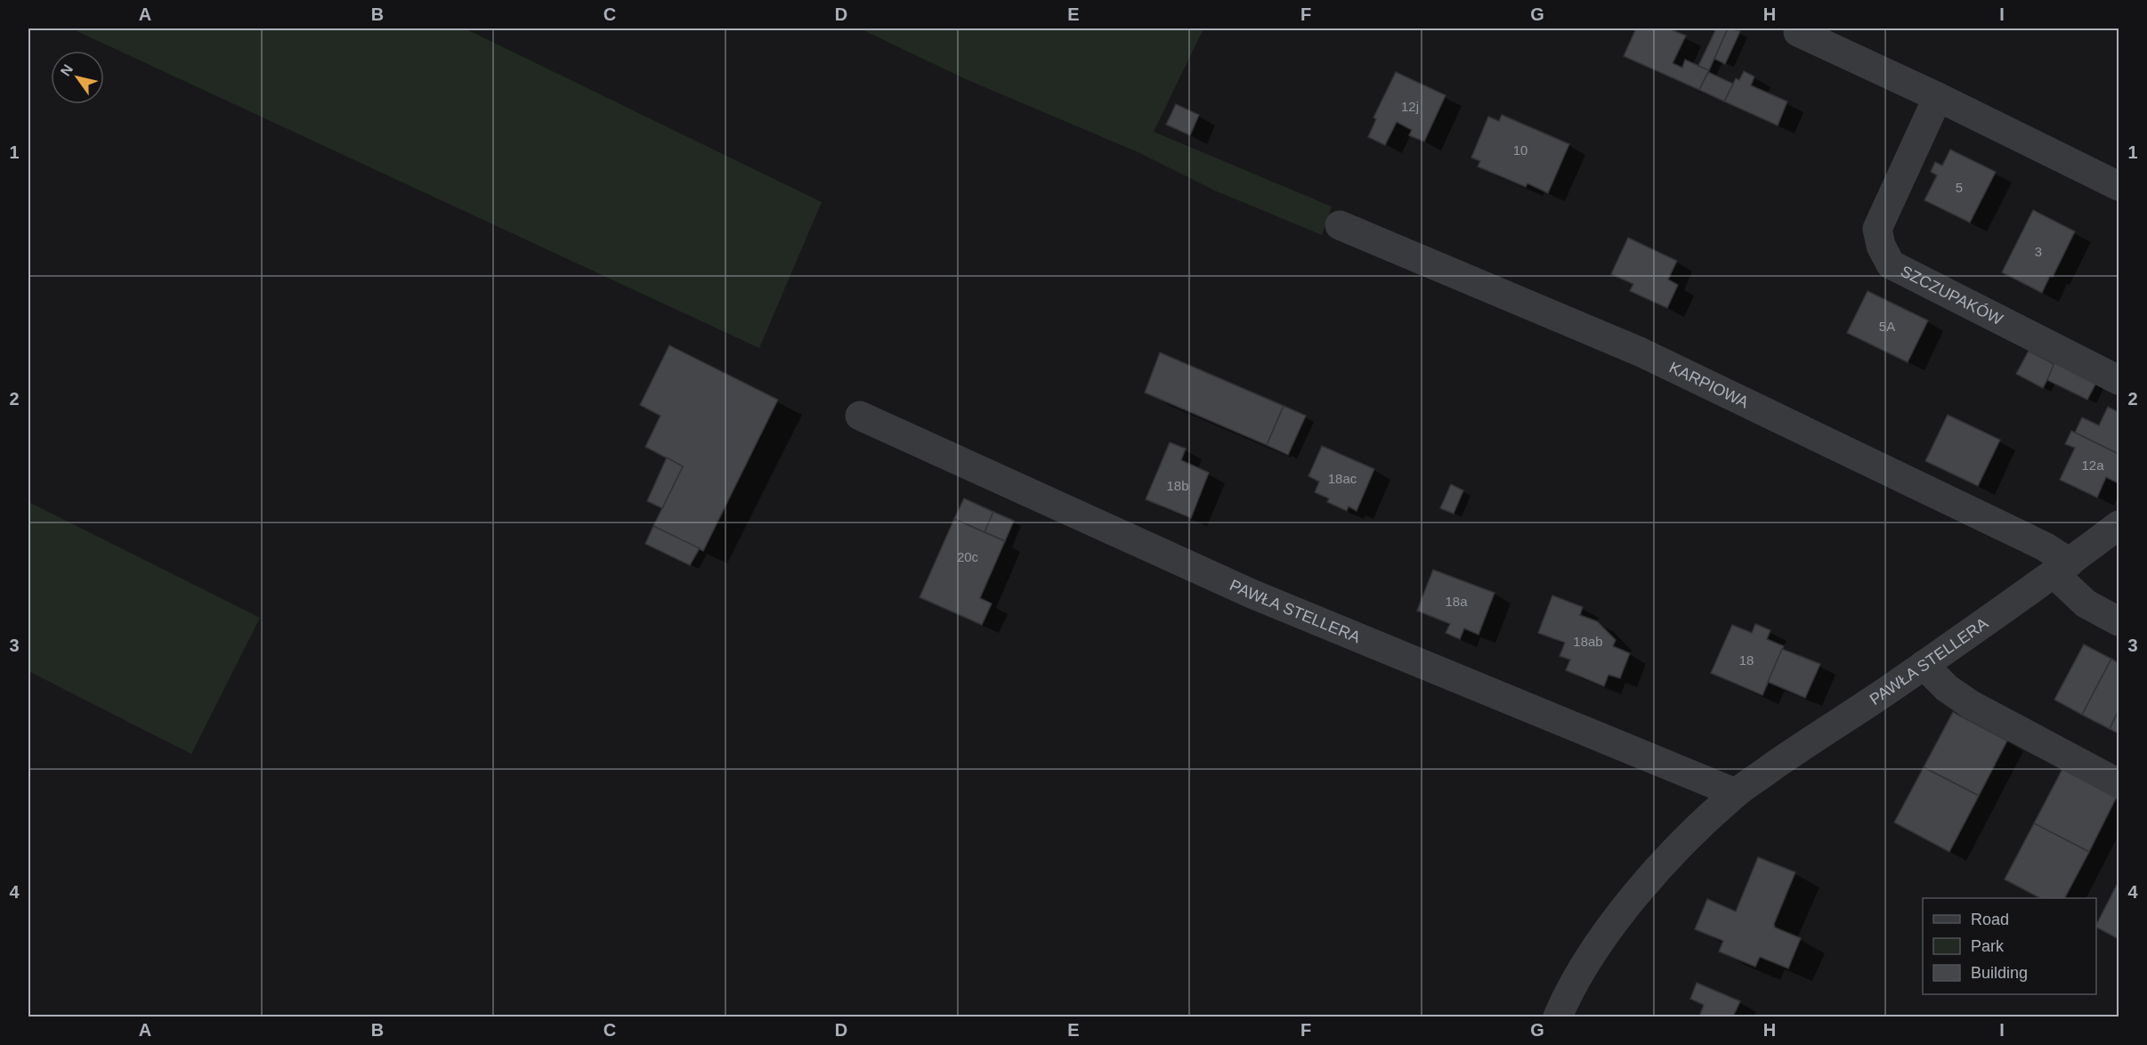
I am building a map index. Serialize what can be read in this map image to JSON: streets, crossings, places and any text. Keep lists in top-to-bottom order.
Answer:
{
  "streets": {
    "street": ["SZCZUPAKÓW", "KARPIOWA", "PAWŁA STELLERA"]
  },
  "crossings": [
    ["KARPIOWA", "PAWŁA STELLERA"]
  ],
  "house_numbers": [
    "12j",
    "10",
    "5",
    "3",
    "5A",
    "12a",
    "18ac",
    "18b",
    "20c",
    "18a",
    "18ab",
    "18"
  ],
  "legend": ["Road", "Park", "Building"],
  "north": "top left",
  "grid": {
    "columns": [
      "A",
      "B",
      "C",
      "D",
      "E",
      "F",
      "G",
      "H",
      "I"
    ],
    "rows": [
      "1",
      "2",
      "3",
      "4"
    ]
  }
}
